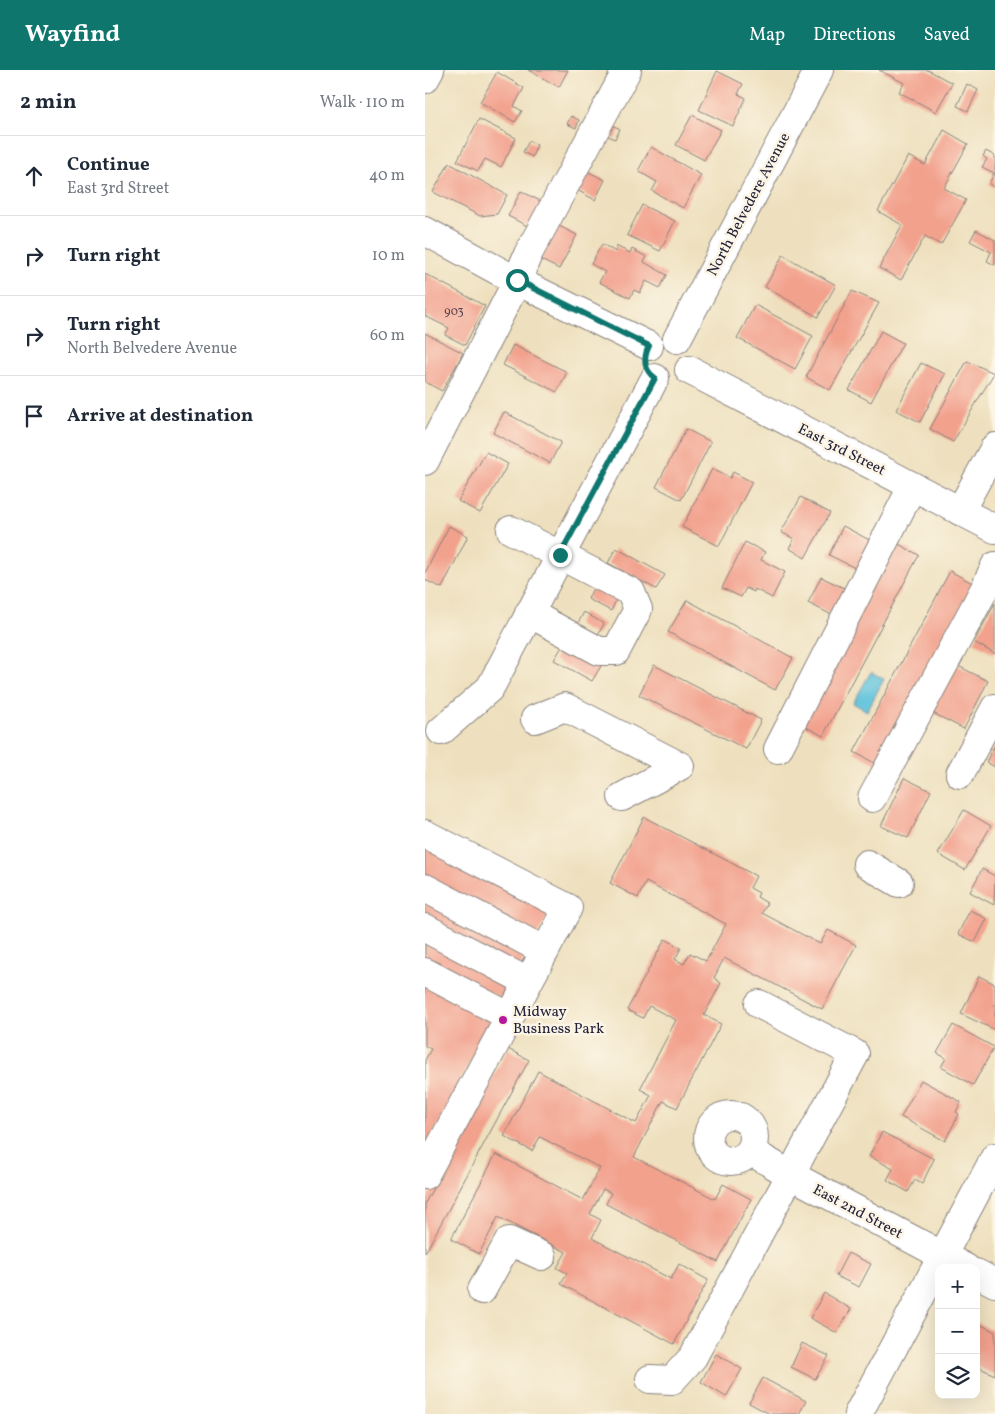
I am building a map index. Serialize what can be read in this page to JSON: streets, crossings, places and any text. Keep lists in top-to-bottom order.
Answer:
{
  "streets": {
    "street": ["North Belvedere Avenue", "East 3rd Street", "East 2nd Street"]
  },
  "crossings": [
    ["North Belvedere Avenue", "East 3rd Street"]
  ],
  "places": ["Midway Business Park"],
  "house_numbers": ["903"],
  "page": {
    "header": "Wayfind",
    "nav": ["Map", "Directions", "Saved"],
    "heading": ["2 min", "Walk · 110 m"],
    "list": [
      ["Continue", "East 3rd Street", "40 m"],
      ["Turn right", "10 m"],
      ["Turn right", "North Belvedere Avenue", "60 m"],
      "Arrive at destination"
    ],
    "map_buttons": ["+", "−"]
  }
}
